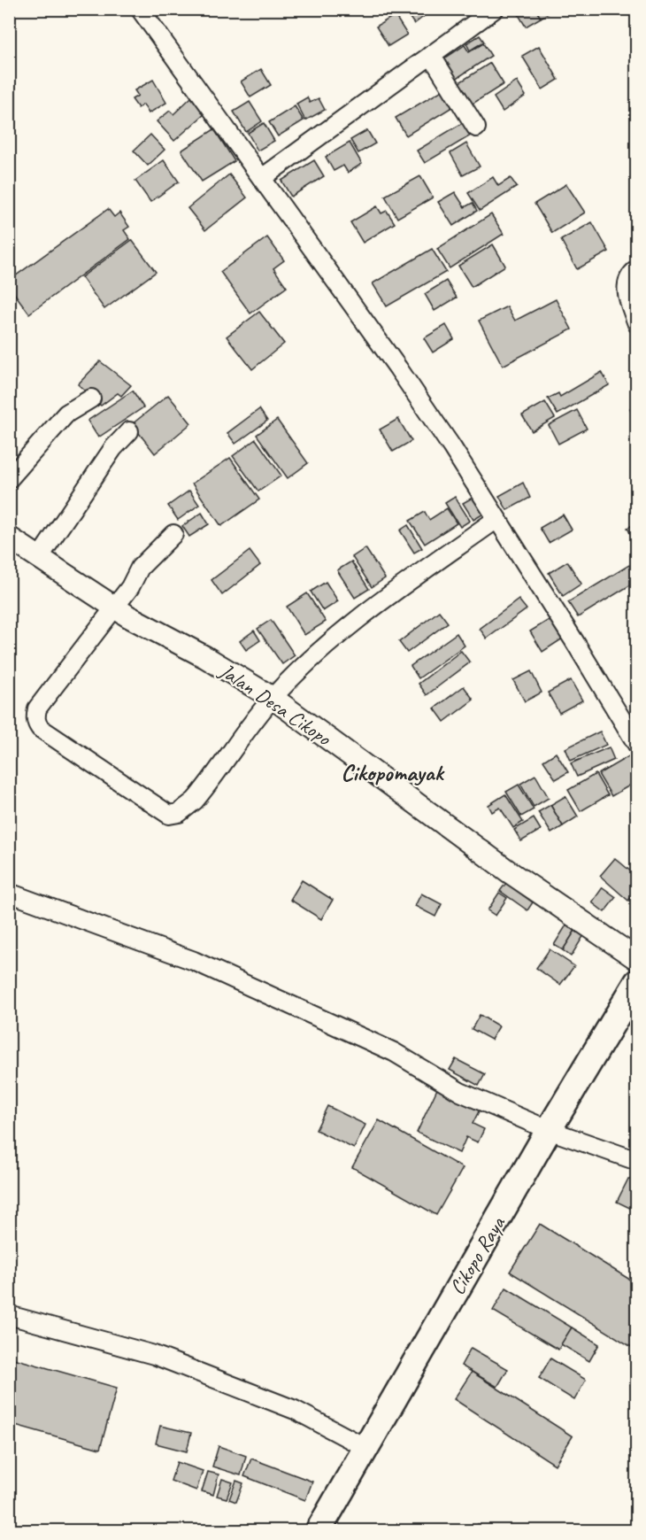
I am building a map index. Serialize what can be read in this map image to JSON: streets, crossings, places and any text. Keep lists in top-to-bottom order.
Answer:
{
  "streets": {
    "highway": ["Cikopo Raya"],
    "main road": ["Jalan Desa Cikopo"]
  },
  "districts": ["Cikopomayak"]
}
